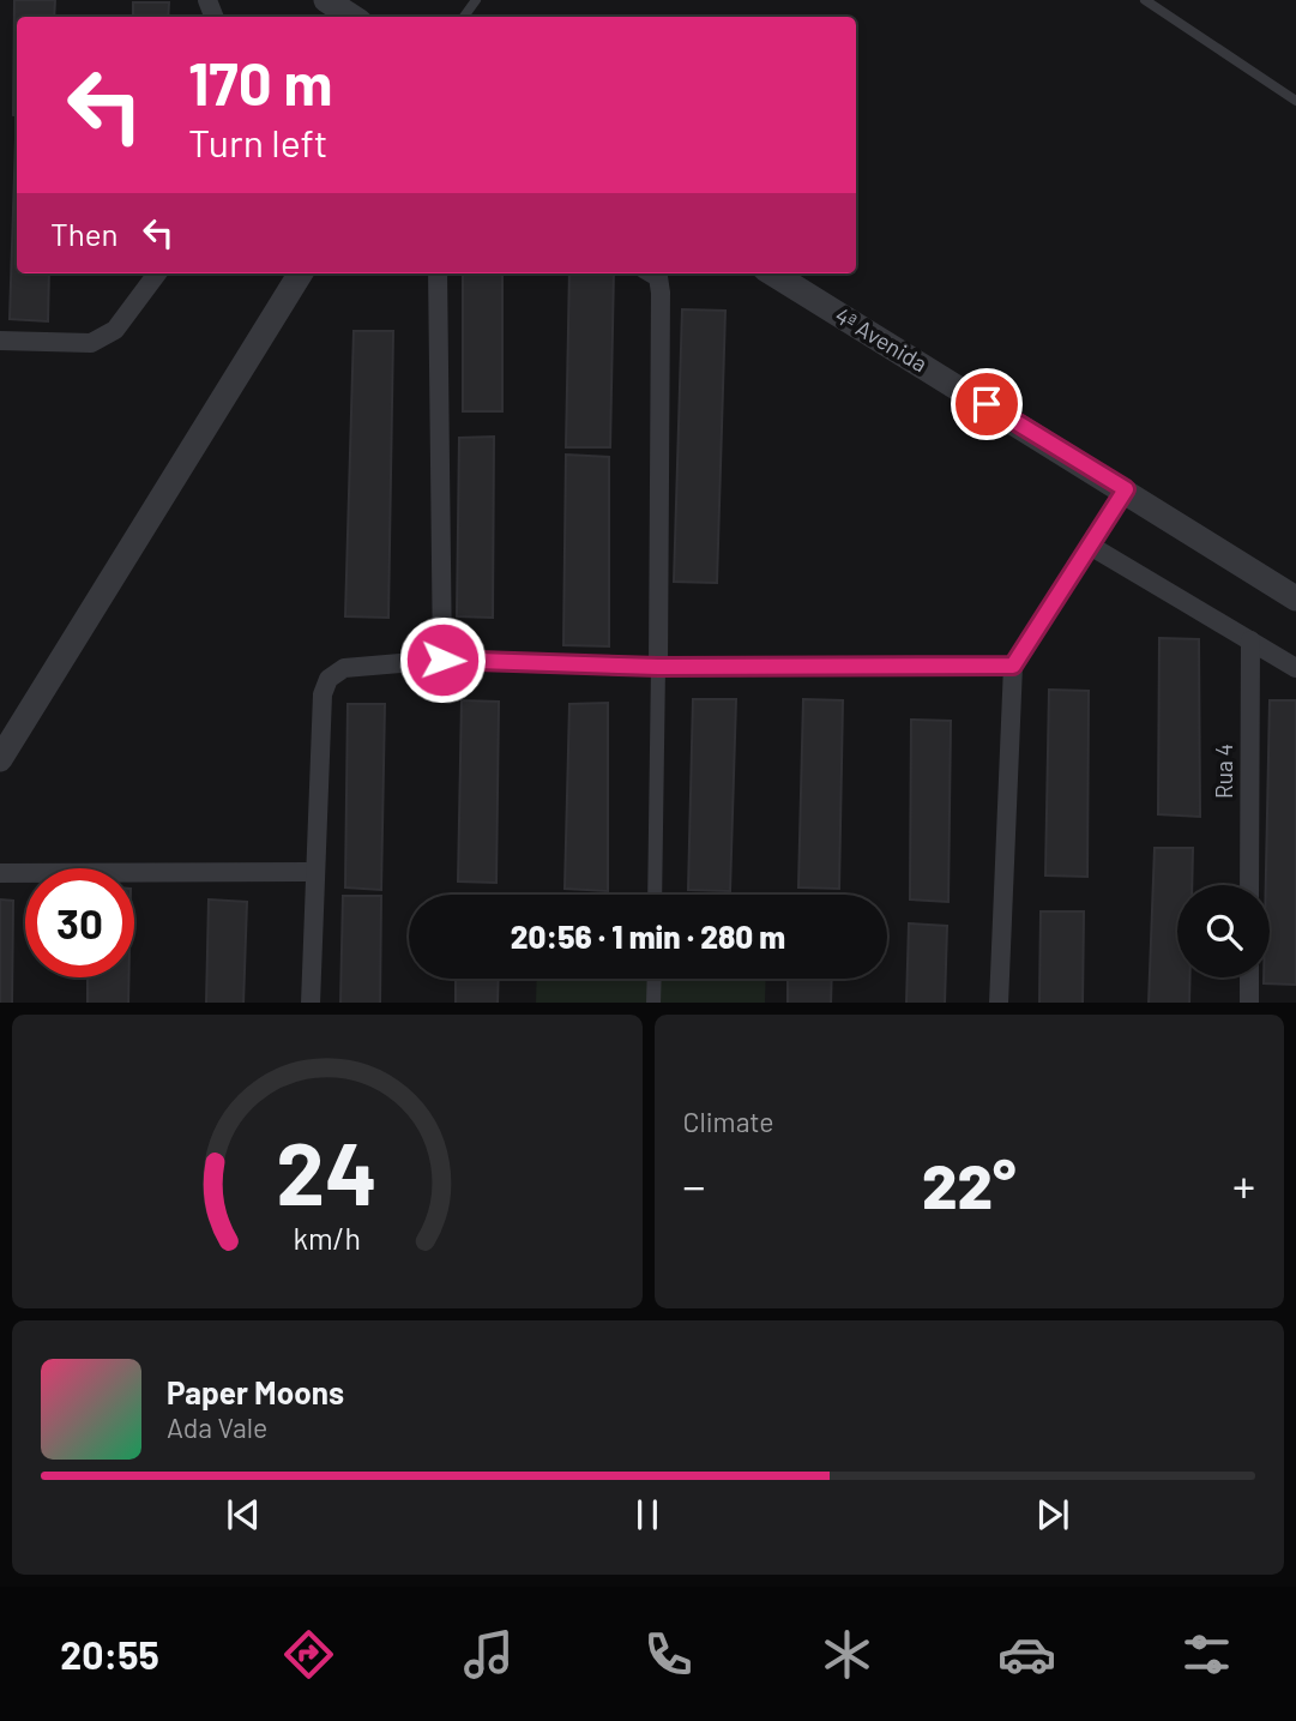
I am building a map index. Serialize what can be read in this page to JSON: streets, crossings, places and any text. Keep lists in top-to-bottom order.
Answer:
{
  "streets": {
    "street": ["4ª Avenida", "Rua 4"]
  },
  "page": {
    "turn": ["170 m", "Turn left"],
    "then": "Then",
    "limit": "30",
    "trip": "20:56 · 1 min · 280 m",
    "tile": "Climate",
    "heat": ["−", "22°", "+"],
    "song": ["Paper Moons", "Ada Vale"],
    "tabs": "20:55",
    "gauge": ["24", "km/h"]
  }
}
